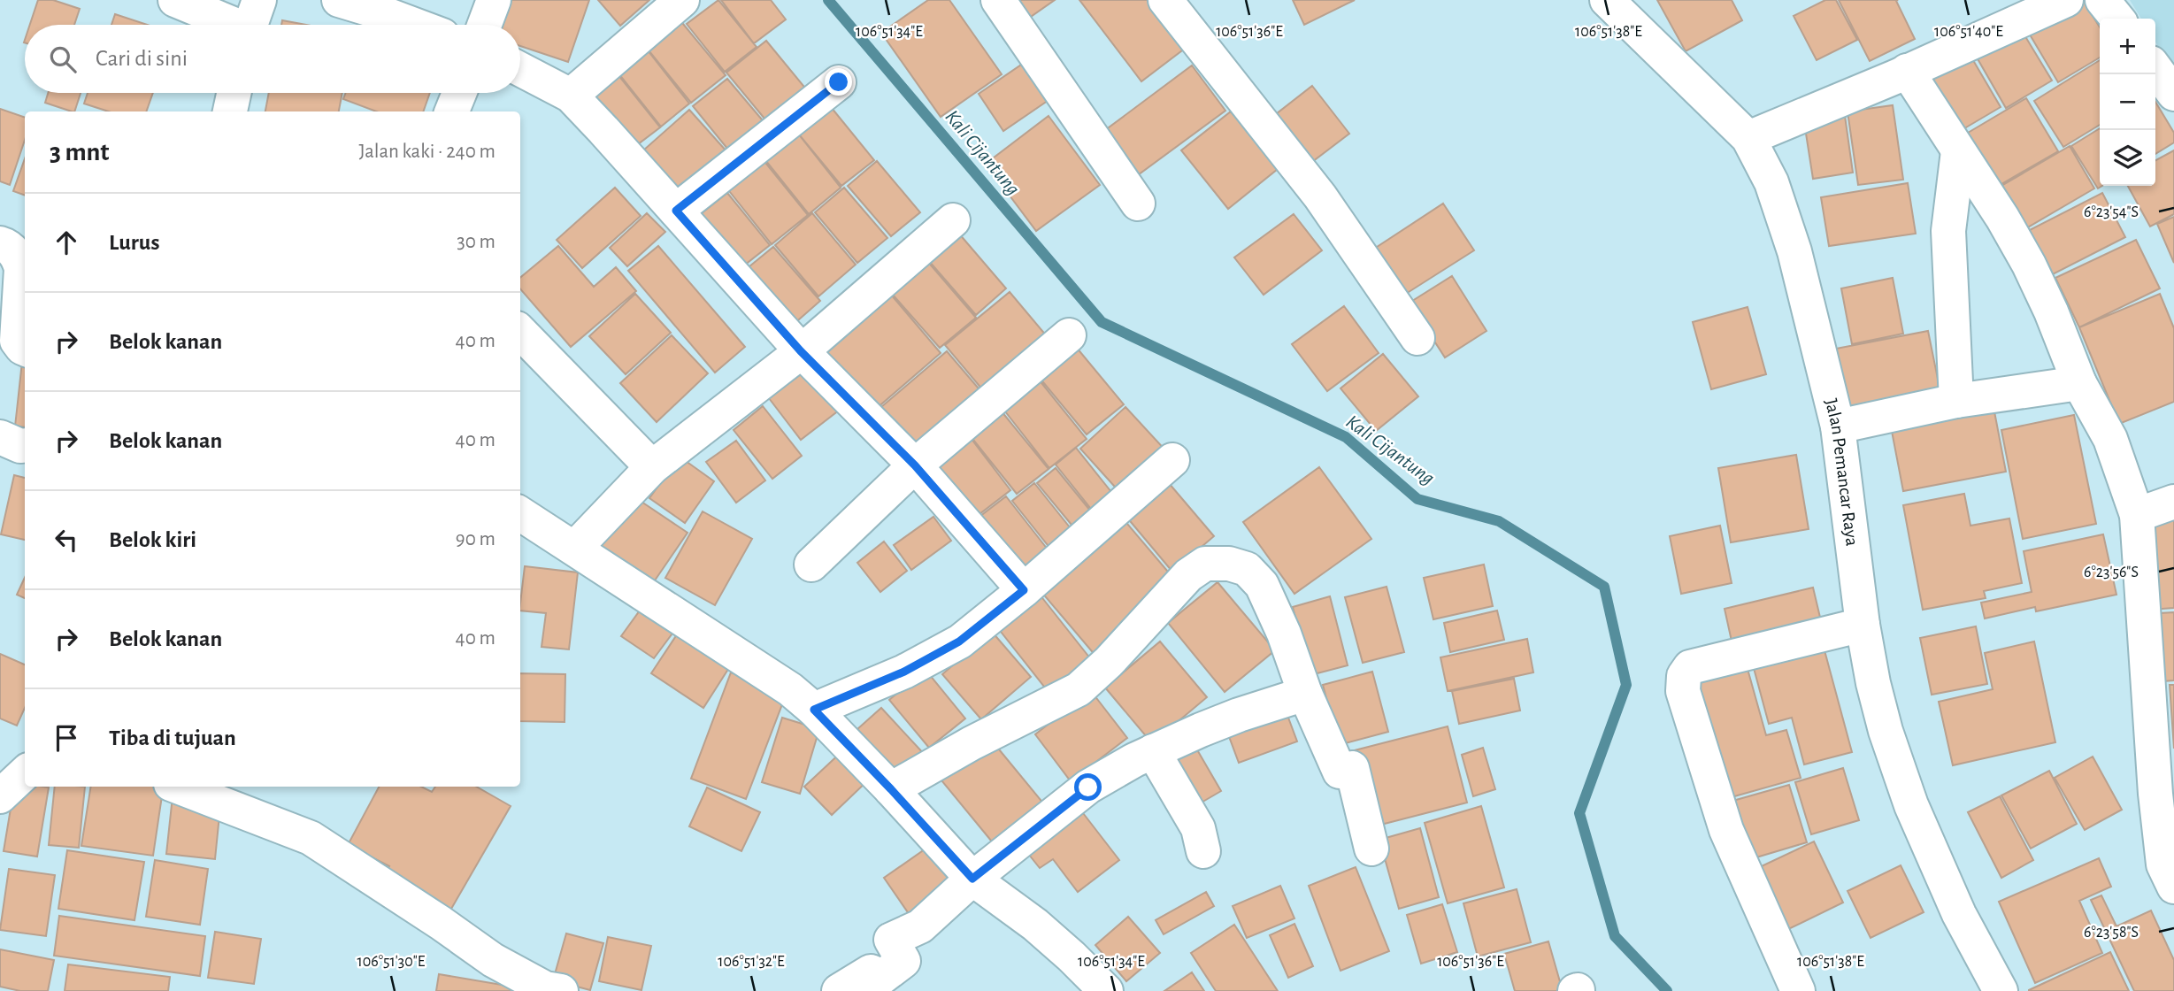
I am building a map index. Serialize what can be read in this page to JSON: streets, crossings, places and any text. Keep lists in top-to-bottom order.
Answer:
{
  "streets": {
    "street": ["Jalan Pemancar Raya"]
  },
  "water": ["Kali Cijantung"],
  "page": {
    "map_buttons": ["+", "−"],
    "search": "Cari di sini",
    "heading": ["3 mnt", "Jalan kaki · 240 m"],
    "list": [
      ["Lurus", "30 m"],
      ["Belok kanan", "40 m"],
      ["Belok kanan", "40 m"],
      ["Belok kiri", "90 m"],
      ["Belok kanan", "40 m"],
      "Tiba di tujuan"
    ]
  },
  "coordinates": [
    "106°51'34\"E",
    "106°51'36\"E",
    "106°51'38\"E",
    "106°51'40\"E",
    "6°23'54\"S",
    "6°23'56\"S",
    "6°23'58\"S",
    "106°51'30\"E",
    "106°51'32\"E"
  ]
}
